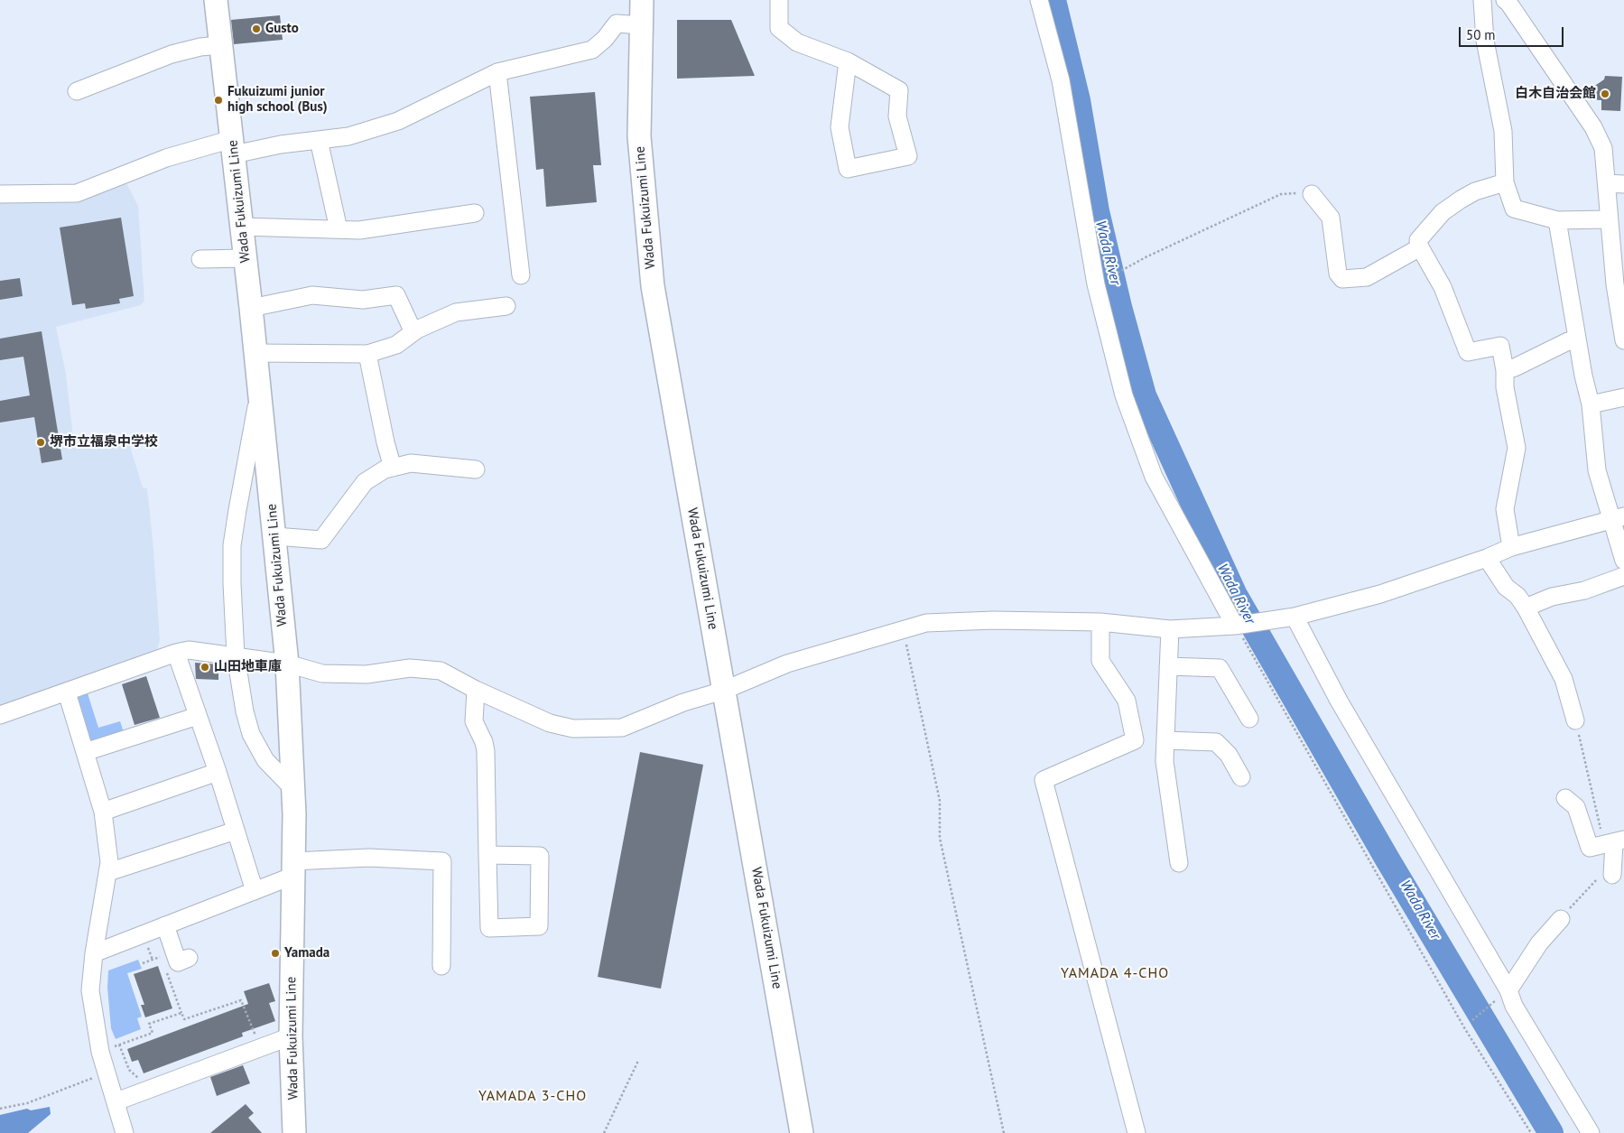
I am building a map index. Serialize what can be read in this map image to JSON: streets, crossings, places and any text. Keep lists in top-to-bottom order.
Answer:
{
  "streets": {
    "main road": ["Wada Fukuizumi Line"]
  },
  "districts": ["YAMADA 4-CHO", "YAMADA 3-CHO"],
  "water": ["Wada River"],
  "places": [
    "Gusto",
    "白木自治会館",
    "Fukuizumi junior high school (Bus)",
    "堺市立福泉中学校",
    "山田地車庫",
    "Yamada"
  ],
  "scale_bar": "50 m"
}
